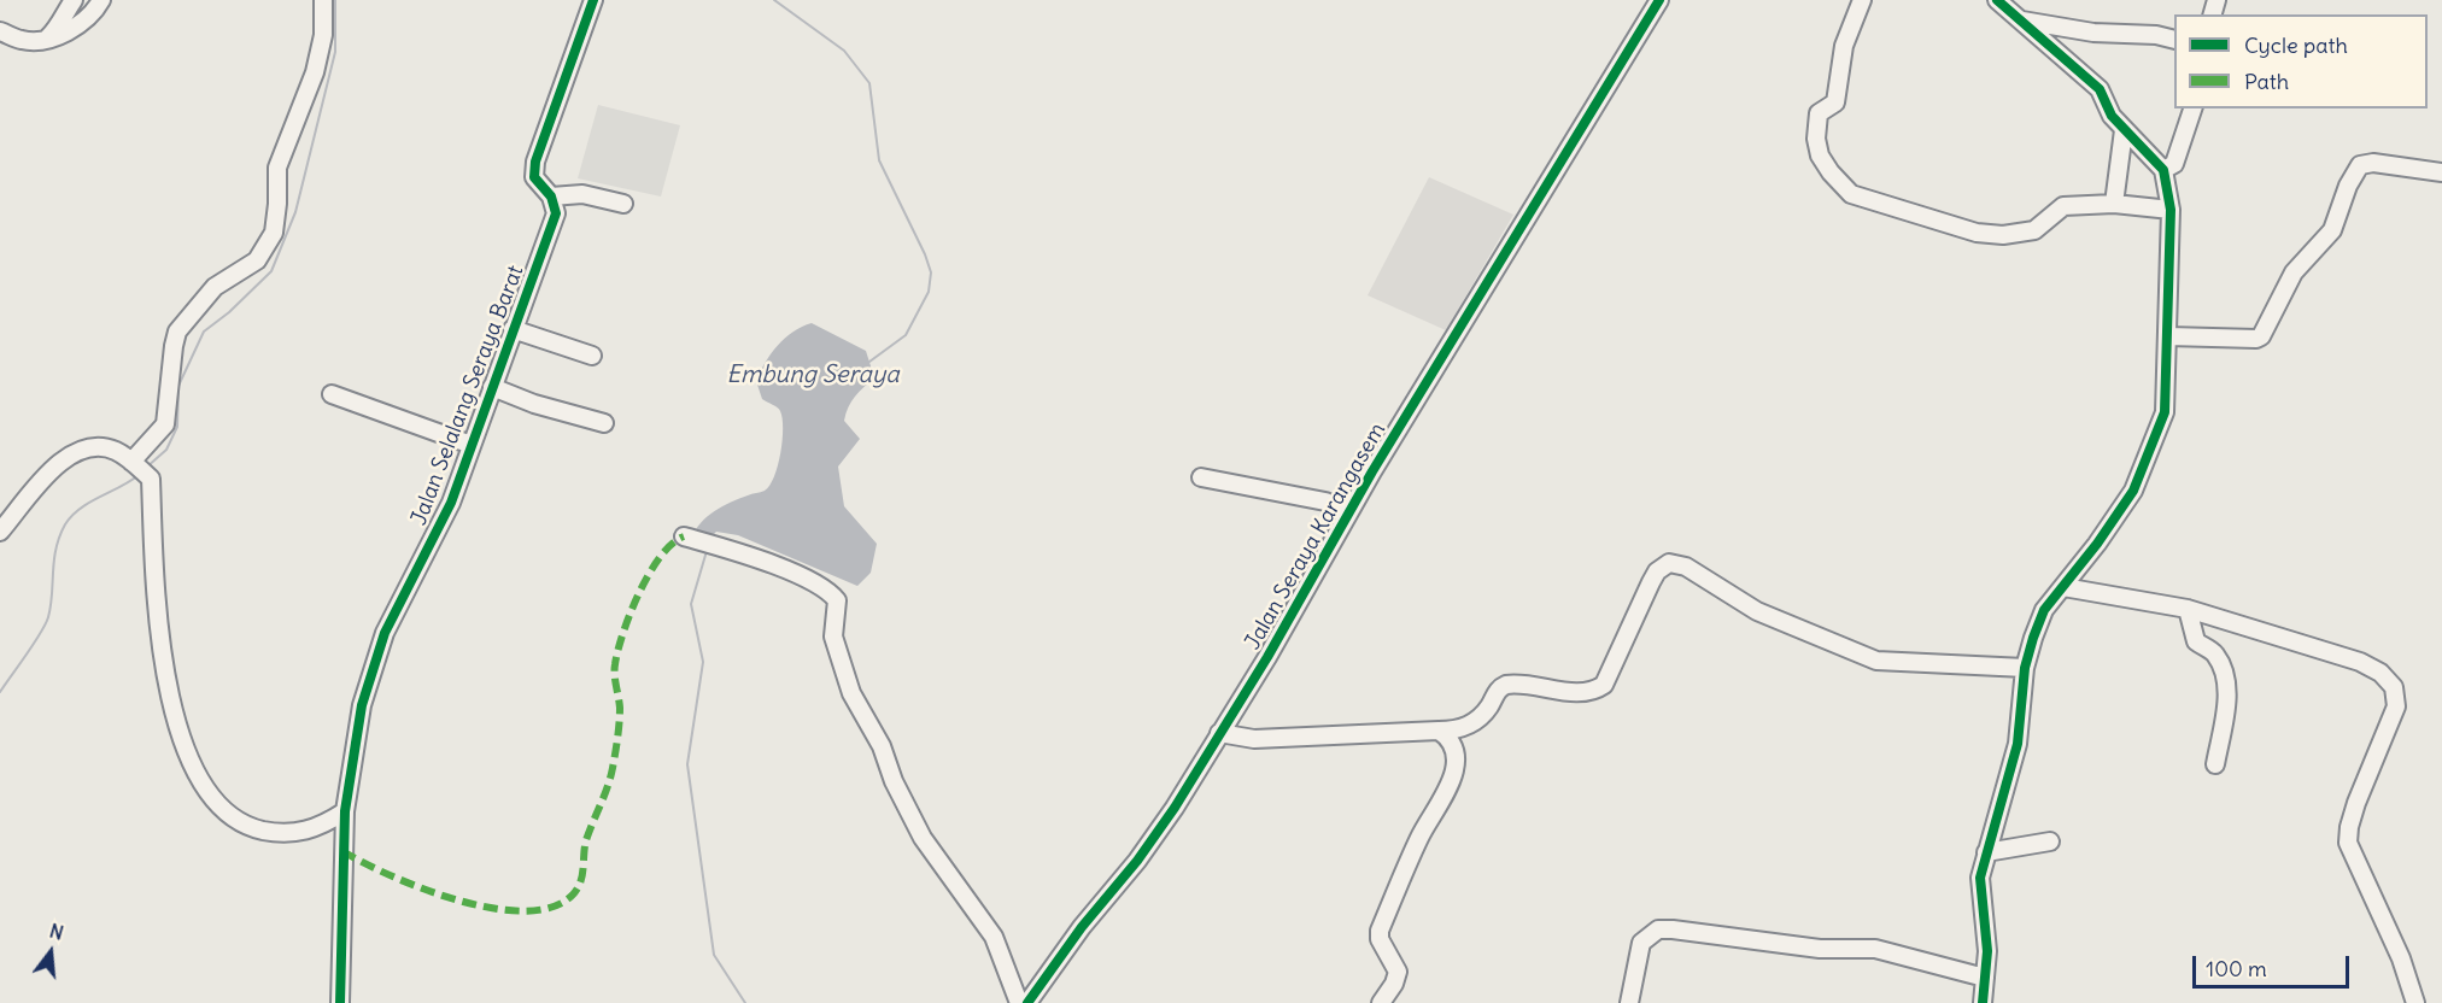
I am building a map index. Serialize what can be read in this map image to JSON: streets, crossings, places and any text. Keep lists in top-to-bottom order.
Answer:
{
  "streets": {
    "street": ["Jalan Selalang Seraya Barat", "Jalan Seraya Karangasem"]
  },
  "water": ["Embung Seraya"],
  "legend": ["Cycle path", "Path"],
  "scale_bar": "100 m",
  "north": "top"
}
